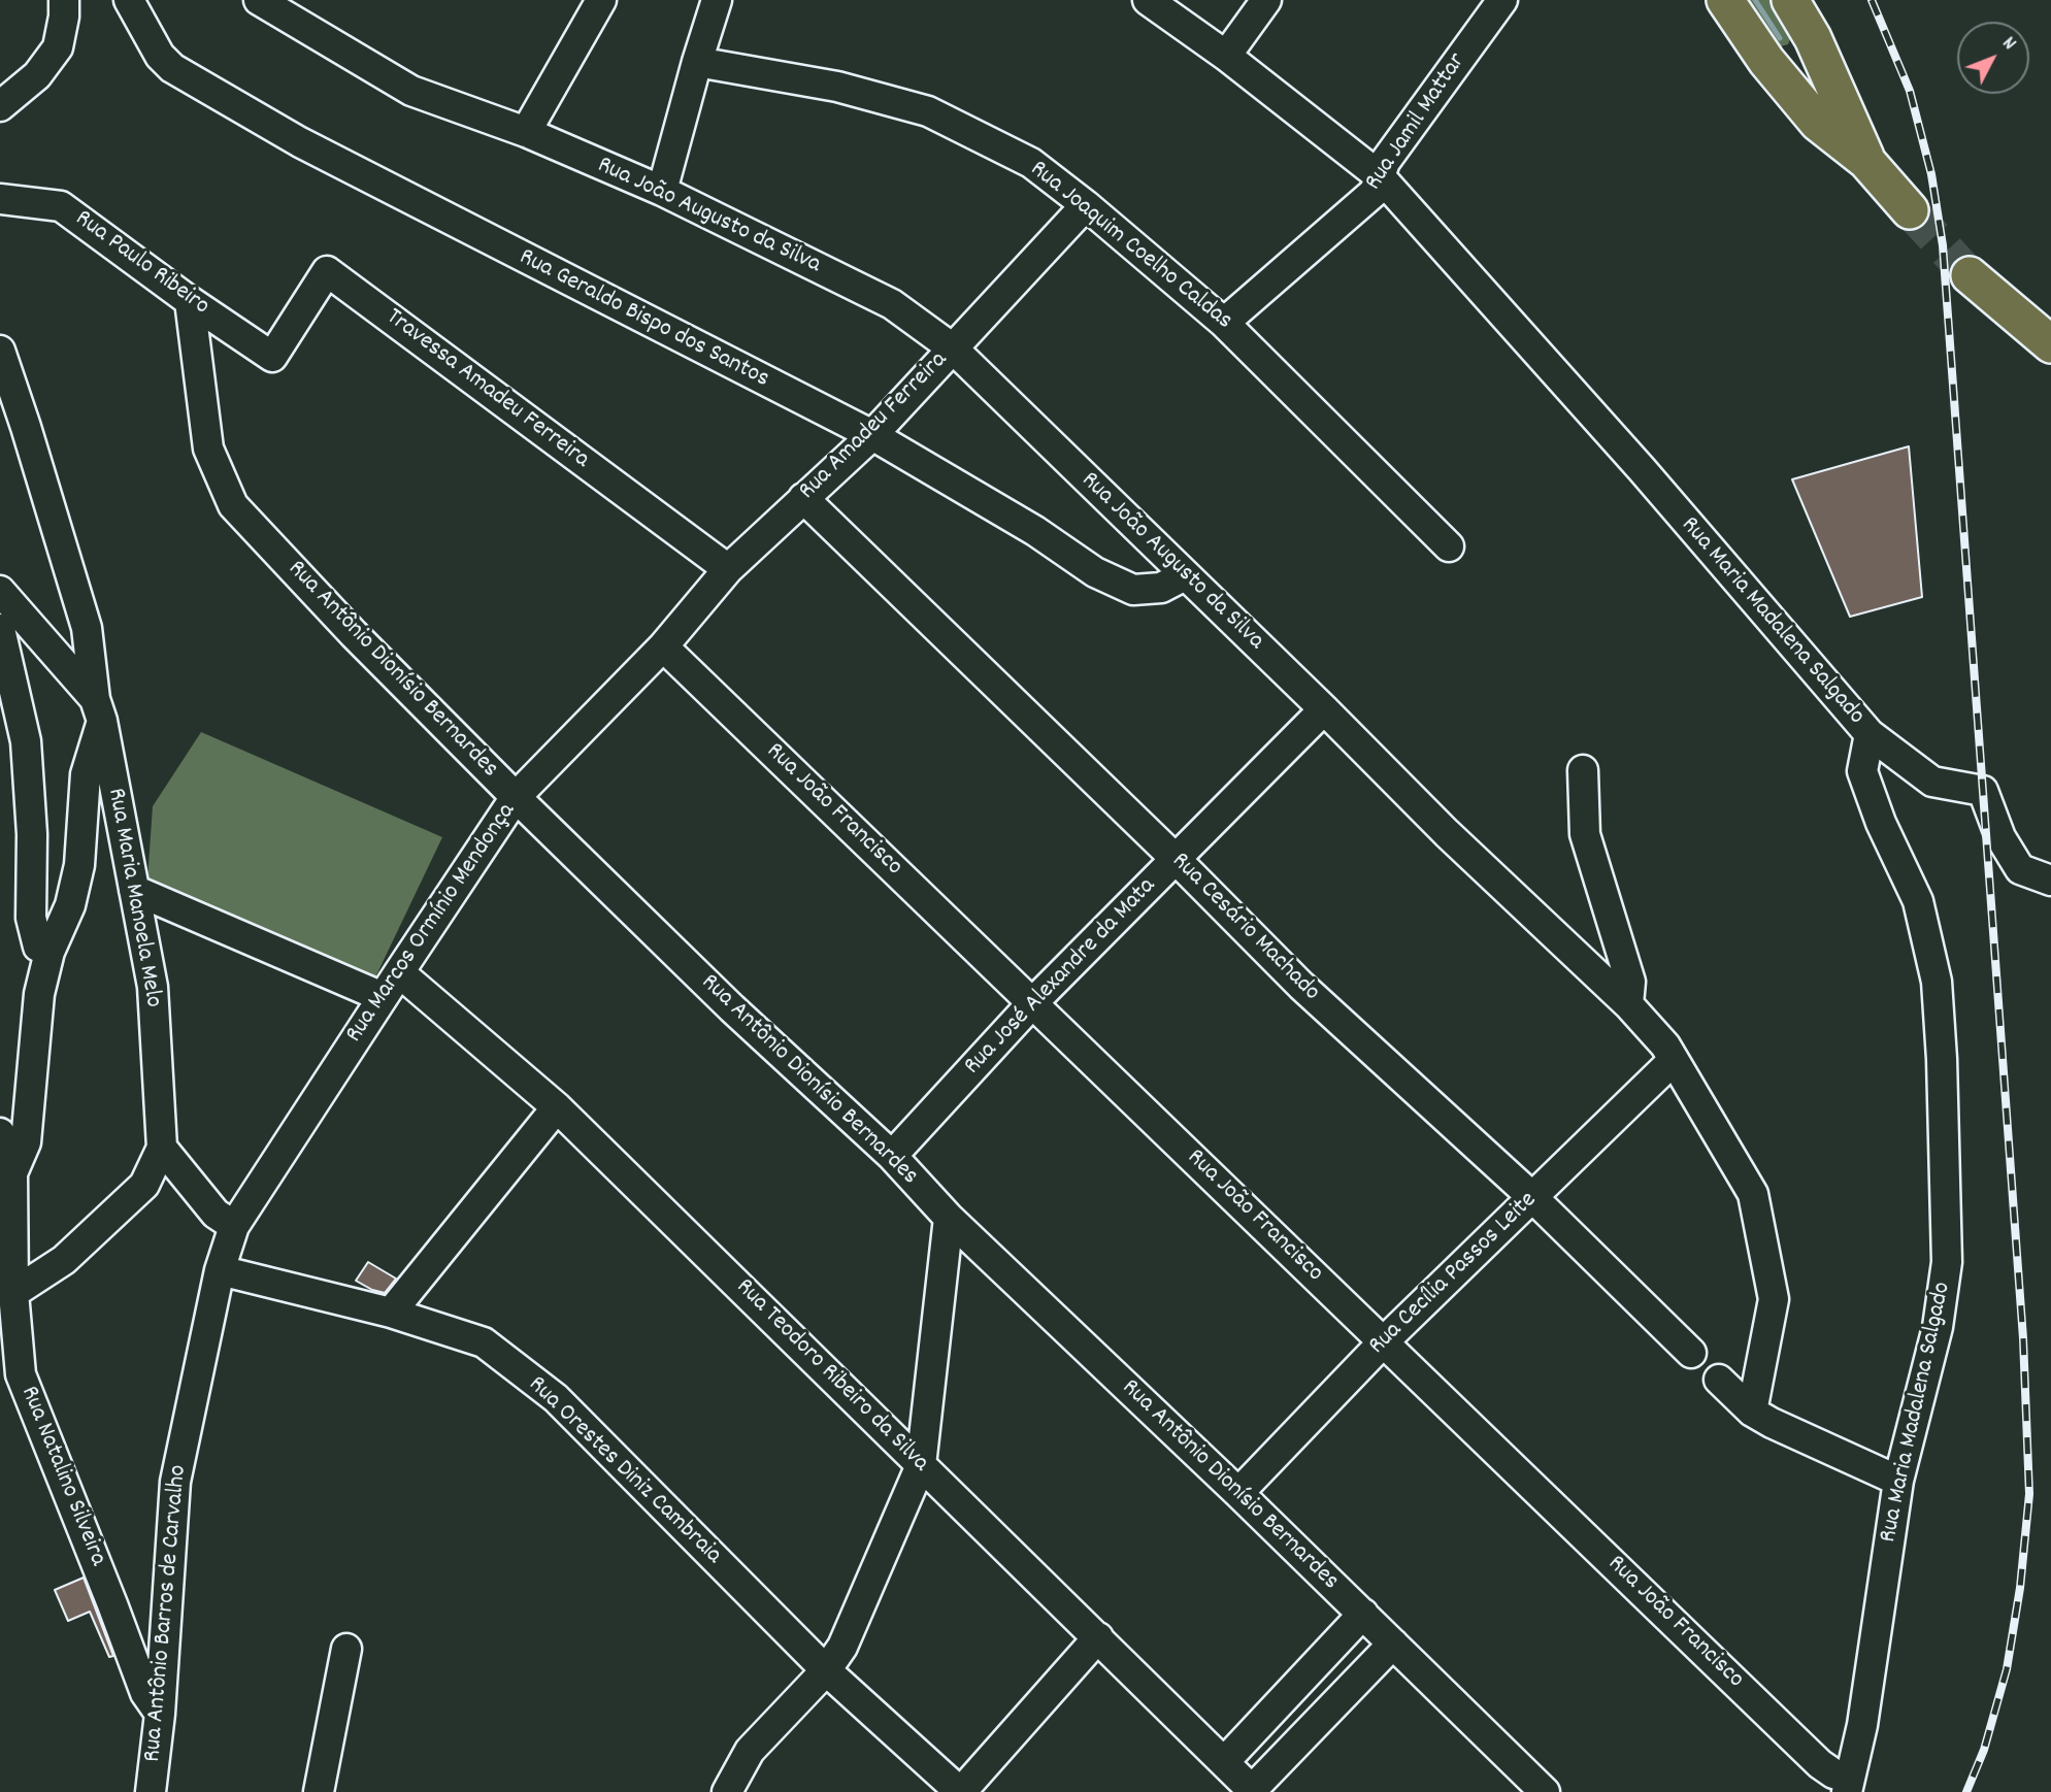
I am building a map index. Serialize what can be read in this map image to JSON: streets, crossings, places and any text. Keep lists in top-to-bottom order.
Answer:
{
  "streets": {
    "street": [
      "Rua Jamil Mattar",
      "Rua João Augusto da Silva",
      "Rua Joaquim Coelho Caldas",
      "Rua Paulo Ribeiro",
      "Rua Geraldo Bispo dos Santos",
      "Travessa Amadeu Ferreira",
      "Rua Amadeu Ferreira",
      "Rua Maria Madalena Salgado",
      "Rua Antônio Dionísio Bernardes",
      "Rua João Francisco",
      "Rua Maria Manoela Melo",
      "Rua Marcos Ormínio Mendonça",
      "Rua Cesário Machado",
      "Rua José Alexandre da Mata",
      "Rua Cecília Passos Leite",
      "Rua Teodoro Ribeiro da Silva",
      "Rua Orestes Diniz Cambraia",
      "Rua Natalino Silveira",
      "Rua Antônio Barros de Carvalho"
    ]
  },
  "crossings": [
    ["Rua Jamil Mattar", "Rua Joaquim Coelho Caldas"],
    ["Rua Jamil Mattar", "Rua Maria Madalena Salgado"],
    ["Rua João Augusto da Silva", "Rua Geraldo Bispo dos Santos"],
    ["Rua João Augusto da Silva", "Rua Amadeu Ferreira"],
    ["Rua João Augusto da Silva", "Rua José Alexandre da Mata"],
    ["Rua João Augusto da Silva", "Rua Cecília Passos Leite"],
    ["Rua Joaquim Coelho Caldas", "Rua Amadeu Ferreira"],
    ["Rua Paulo Ribeiro", "Travessa Amadeu Ferreira"],
    ["Rua Paulo Ribeiro", "Rua Antônio Dionísio Bernardes"],
    ["Rua Geraldo Bispo dos Santos", "Rua Amadeu Ferreira"],
    ["Travessa Amadeu Ferreira", "Rua Amadeu Ferreira"],
    ["Rua Amadeu Ferreira", "Rua João Francisco"],
    ["Rua Amadeu Ferreira", "Rua Marcos Ormínio Mendonça"],
    ["Rua Amadeu Ferreira", "Rua Cesário Machado"],
    ["Rua Maria Madalena Salgado", "Rua João Francisco"],
    ["Rua Antônio Dionísio Bernardes", "Rua Marcos Ormínio Mendonça"],
    ["Rua Antônio Dionísio Bernardes", "Rua José Alexandre da Mata"],
    ["Rua Antônio Dionísio Bernardes", "Rua Cecília Passos Leite"],
    ["Rua João Francisco", "Rua Marcos Ormínio Mendonça"],
    ["Rua João Francisco", "Rua José Alexandre da Mata"],
    ["Rua João Francisco", "Rua Cecília Passos Leite"],
    ["Rua Maria Manoela Melo", "Rua Natalino Silveira"],
    ["Rua Marcos Ormínio Mendonça", "Rua Teodoro Ribeiro da Silva"],
    ["Rua Marcos Ormínio Mendonça", "Rua Antônio Barros de Carvalho"],
    ["Rua Cesário Machado", "Rua José Alexandre da Mata"],
    ["Rua Cesário Machado", "Rua Cecília Passos Leite"],
    ["Rua Orestes Diniz Cambraia", "Rua Antônio Barros de Carvalho"],
    ["Rua Natalino Silveira", "Rua Antônio Barros de Carvalho"]
  ],
  "north": "top right"
}
